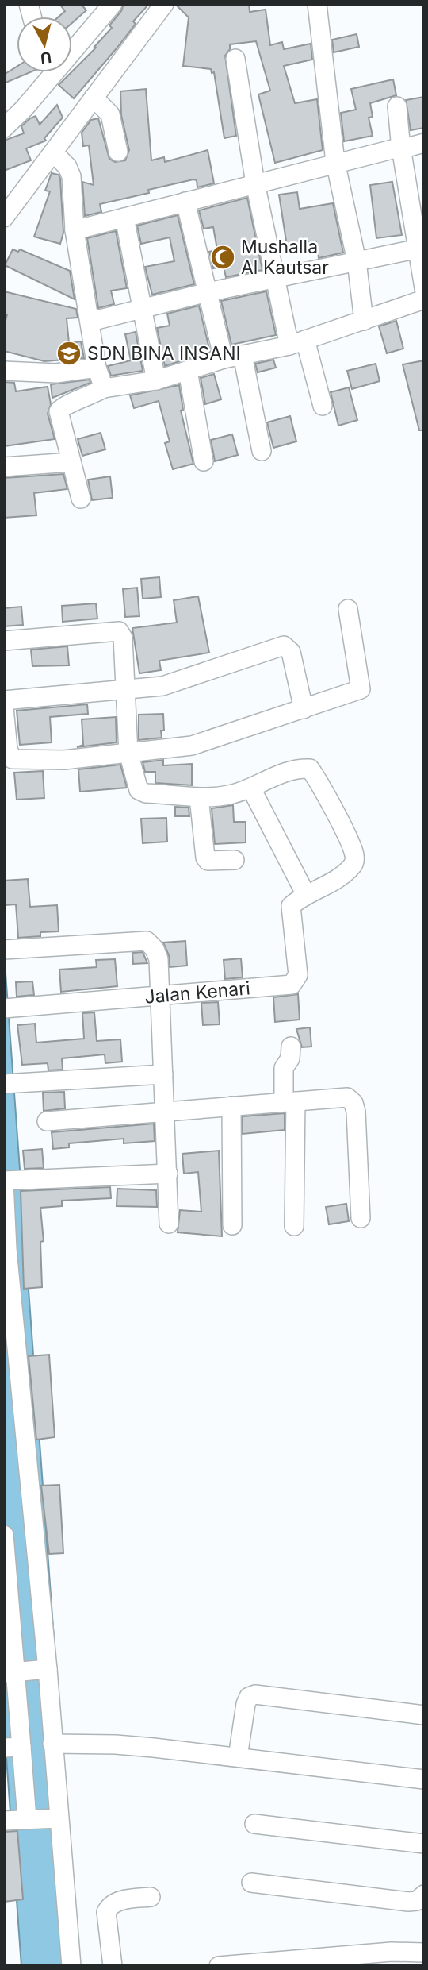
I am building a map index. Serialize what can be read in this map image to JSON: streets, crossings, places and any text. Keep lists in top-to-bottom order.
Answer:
{
  "streets": {
    "street": ["Jalan Kenari"]
  },
  "places": {
    "mosque": ["Mushalla Al Kautsar"],
    "school or university": ["SDN BINA INSANI"]
  },
  "north": "bottom"
}
